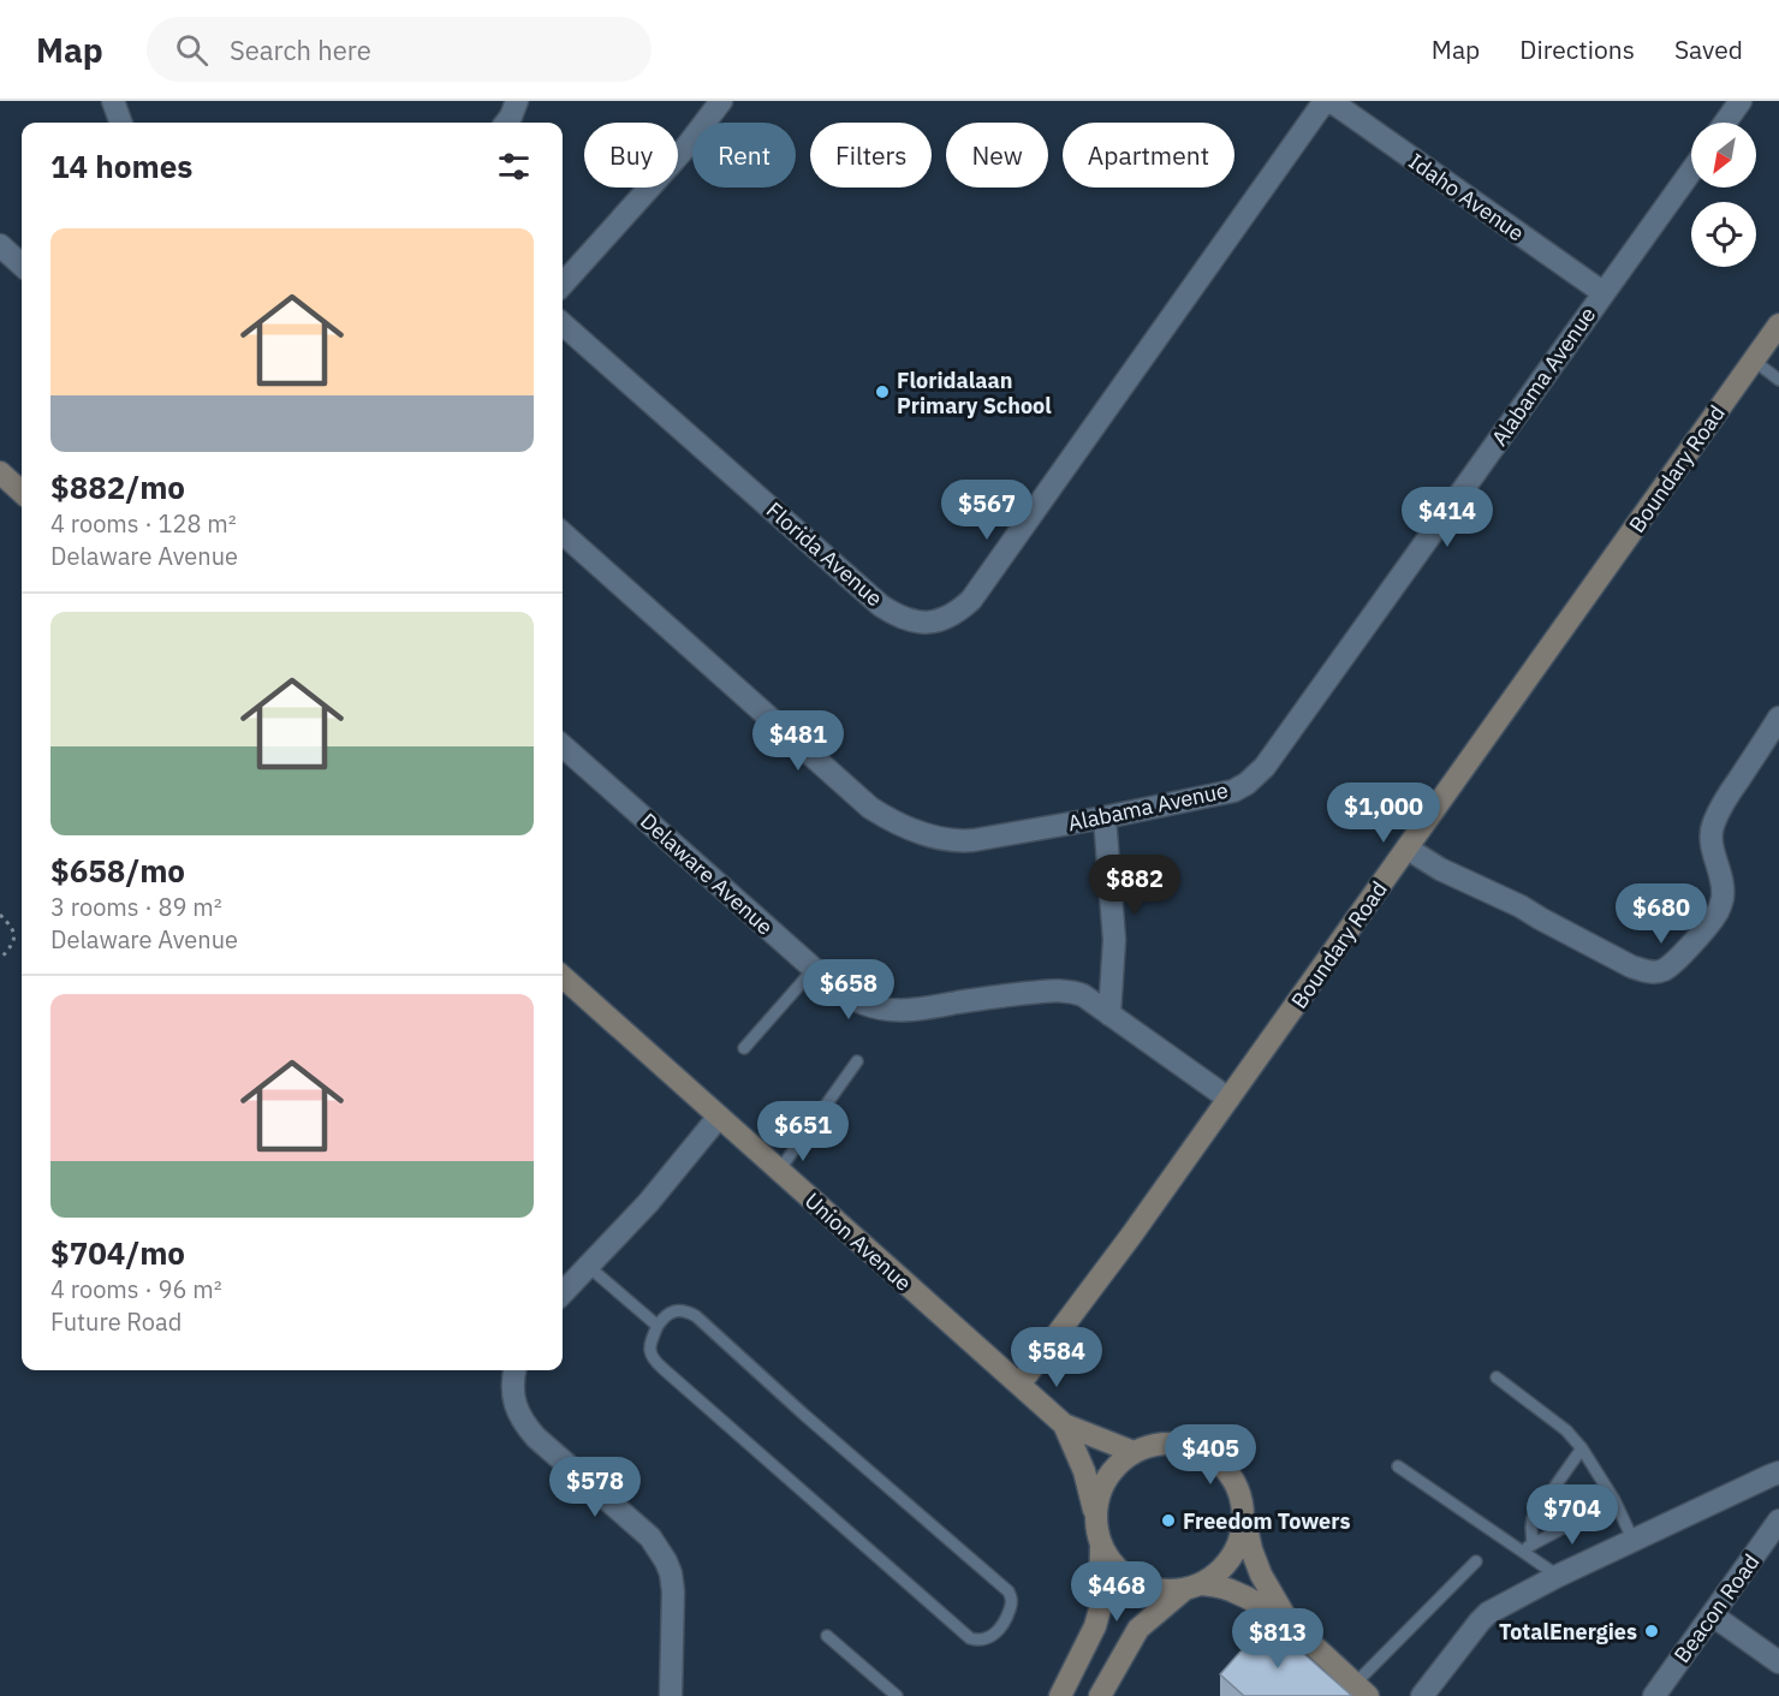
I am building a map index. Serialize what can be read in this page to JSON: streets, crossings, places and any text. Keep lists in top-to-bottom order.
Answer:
{
  "streets": {
    "street": [
      "Idaho Avenue",
      "Alabama Avenue",
      "Boundary Road",
      "Florida Avenue",
      "Delaware Avenue",
      "Union Avenue",
      "Beacon Road"
    ]
  },
  "crossings": [
    ["Idaho Avenue", "Alabama Avenue"],
    ["Boundary Road", "Delaware Avenue"],
    ["Boundary Road", "Union Avenue"]
  ],
  "places": ["Floridalaan Primary School", "Freedom Towers", "TotalEnergies"],
  "north": "bottom left",
  "page": {
    "header": "Map",
    "search": "Search here",
    "nav": ["Map", "Directions", "Saved"],
    "chip": [
      "Buy",
      "Rent",
      "Filters",
      "New",
      "Apartment"
    ],
    "heading": "14 homes",
    "list": [
      {
        "name": "$882/mo",
        "note": "4 rooms · 128 m² · Delaware Avenue"
      },
      {
        "name": "$658/mo",
        "note": "3 rooms · 89 m² · Delaware Avenue"
      },
      {
        "name": "$704/mo",
        "note": "4 rooms · 96 m² · Future Road"
      }
    ],
    "price": [
      "$567",
      "$414",
      "$481",
      "$1,000",
      "$882",
      "$680",
      "$658",
      "$651",
      "$584",
      "$405",
      "$578",
      "$704",
      "$468",
      "$813"
    ]
  }
}
